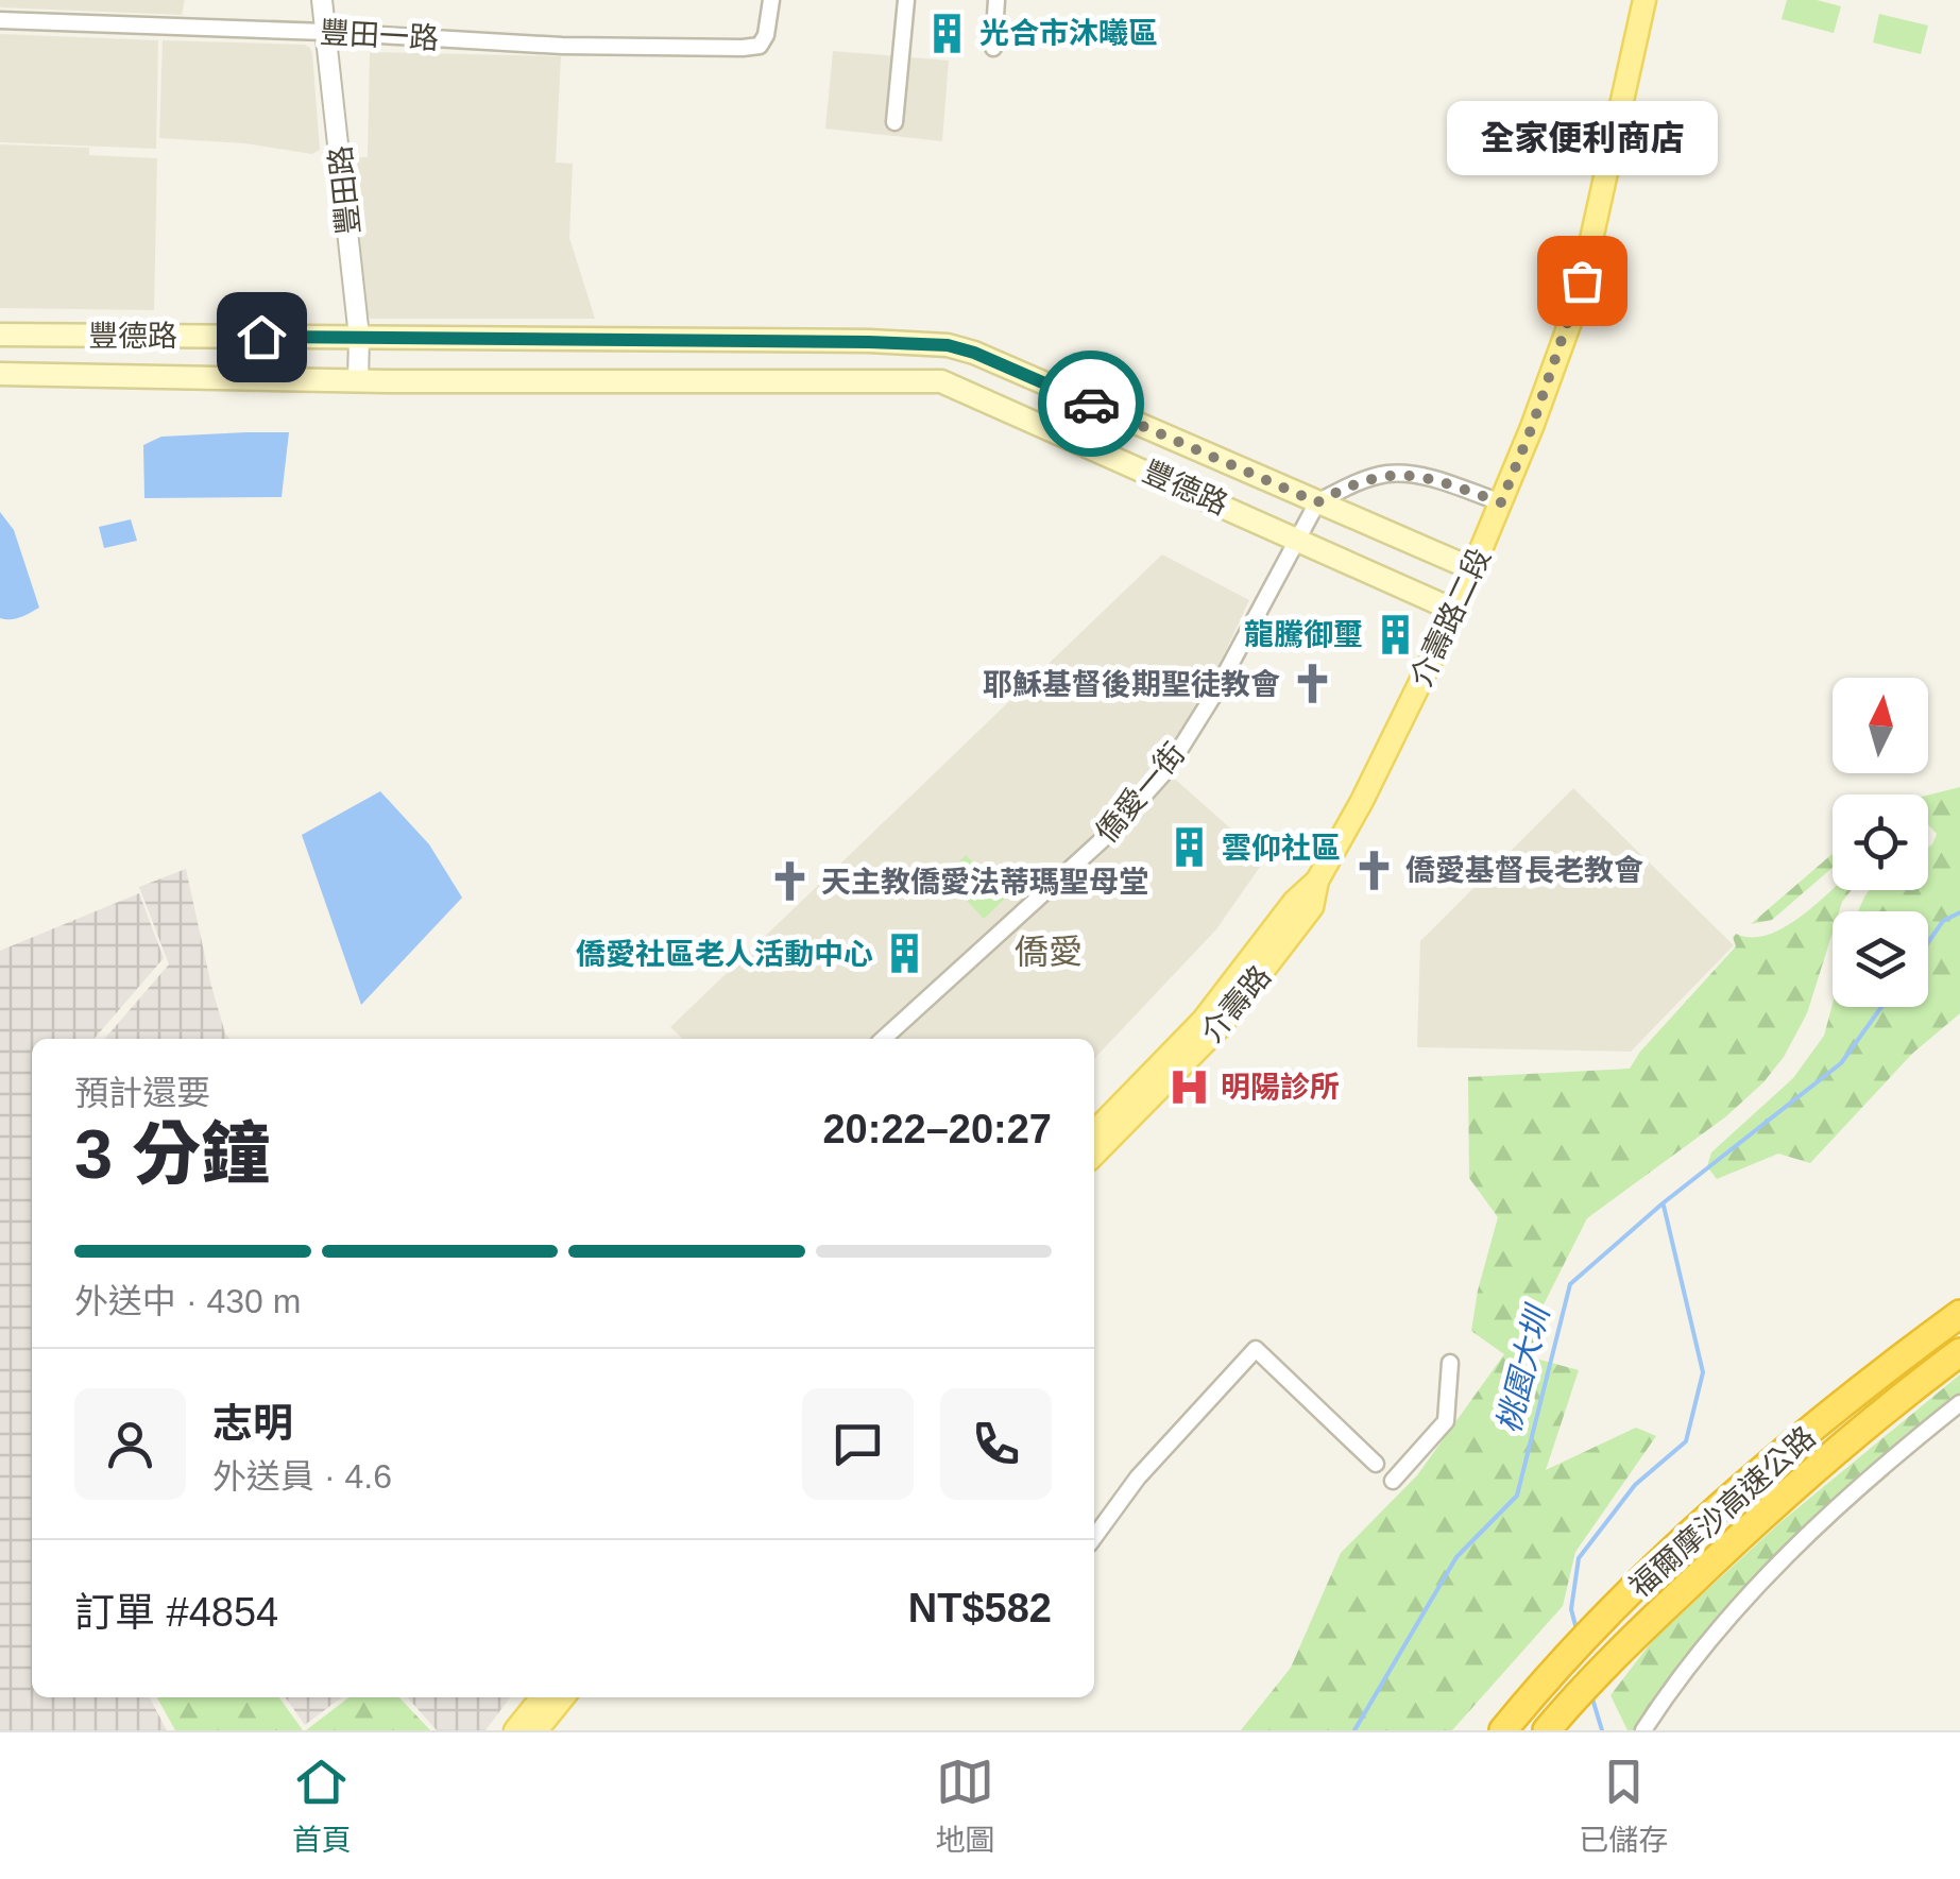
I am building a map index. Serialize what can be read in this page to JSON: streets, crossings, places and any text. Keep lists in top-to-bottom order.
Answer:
{
  "streets": {
    "highway": ["福爾摩沙高速公路"],
    "main road": ["豐德路", "介壽路二段", "介壽路"],
    "street": ["豐田一路", "豐田路", "僑愛一街"]
  },
  "crossings": [
    ["豐田一路", "豐田路"],
    ["豐田路", "豐德路"],
    ["豐德路", "介壽路二段"],
    ["豐德路", "僑愛一街"],
    ["介壽路二段", "介壽路"]
  ],
  "districts": ["僑愛"],
  "water": ["桃園大圳"],
  "places": {
    "building": [
      "光合市沐曦區",
      "龍騰御璽",
      "雲仰社區",
      "僑愛社區老人活動中心"
    ],
    "other": ["全家便利商店"],
    "church": ["耶穌基督後期聖徒教會", "僑愛基督長老教會", "天主教僑愛法蒂瑪聖母堂"],
    "hospital": ["明陽診所"]
  },
  "north": "top",
  "page": {
    "bubble": "全家便利商店",
    "heading": ["3 分鐘", "預計還要", "20:22–20:27"],
    "panel": [
      "志明",
      "外送員 · 4.6",
      "訂單 #4854",
      "NT$582"
    ],
    "bar": "外送中 · 430 m",
    "tabs": ["首頁", "地圖", "已儲存"]
  }
}
